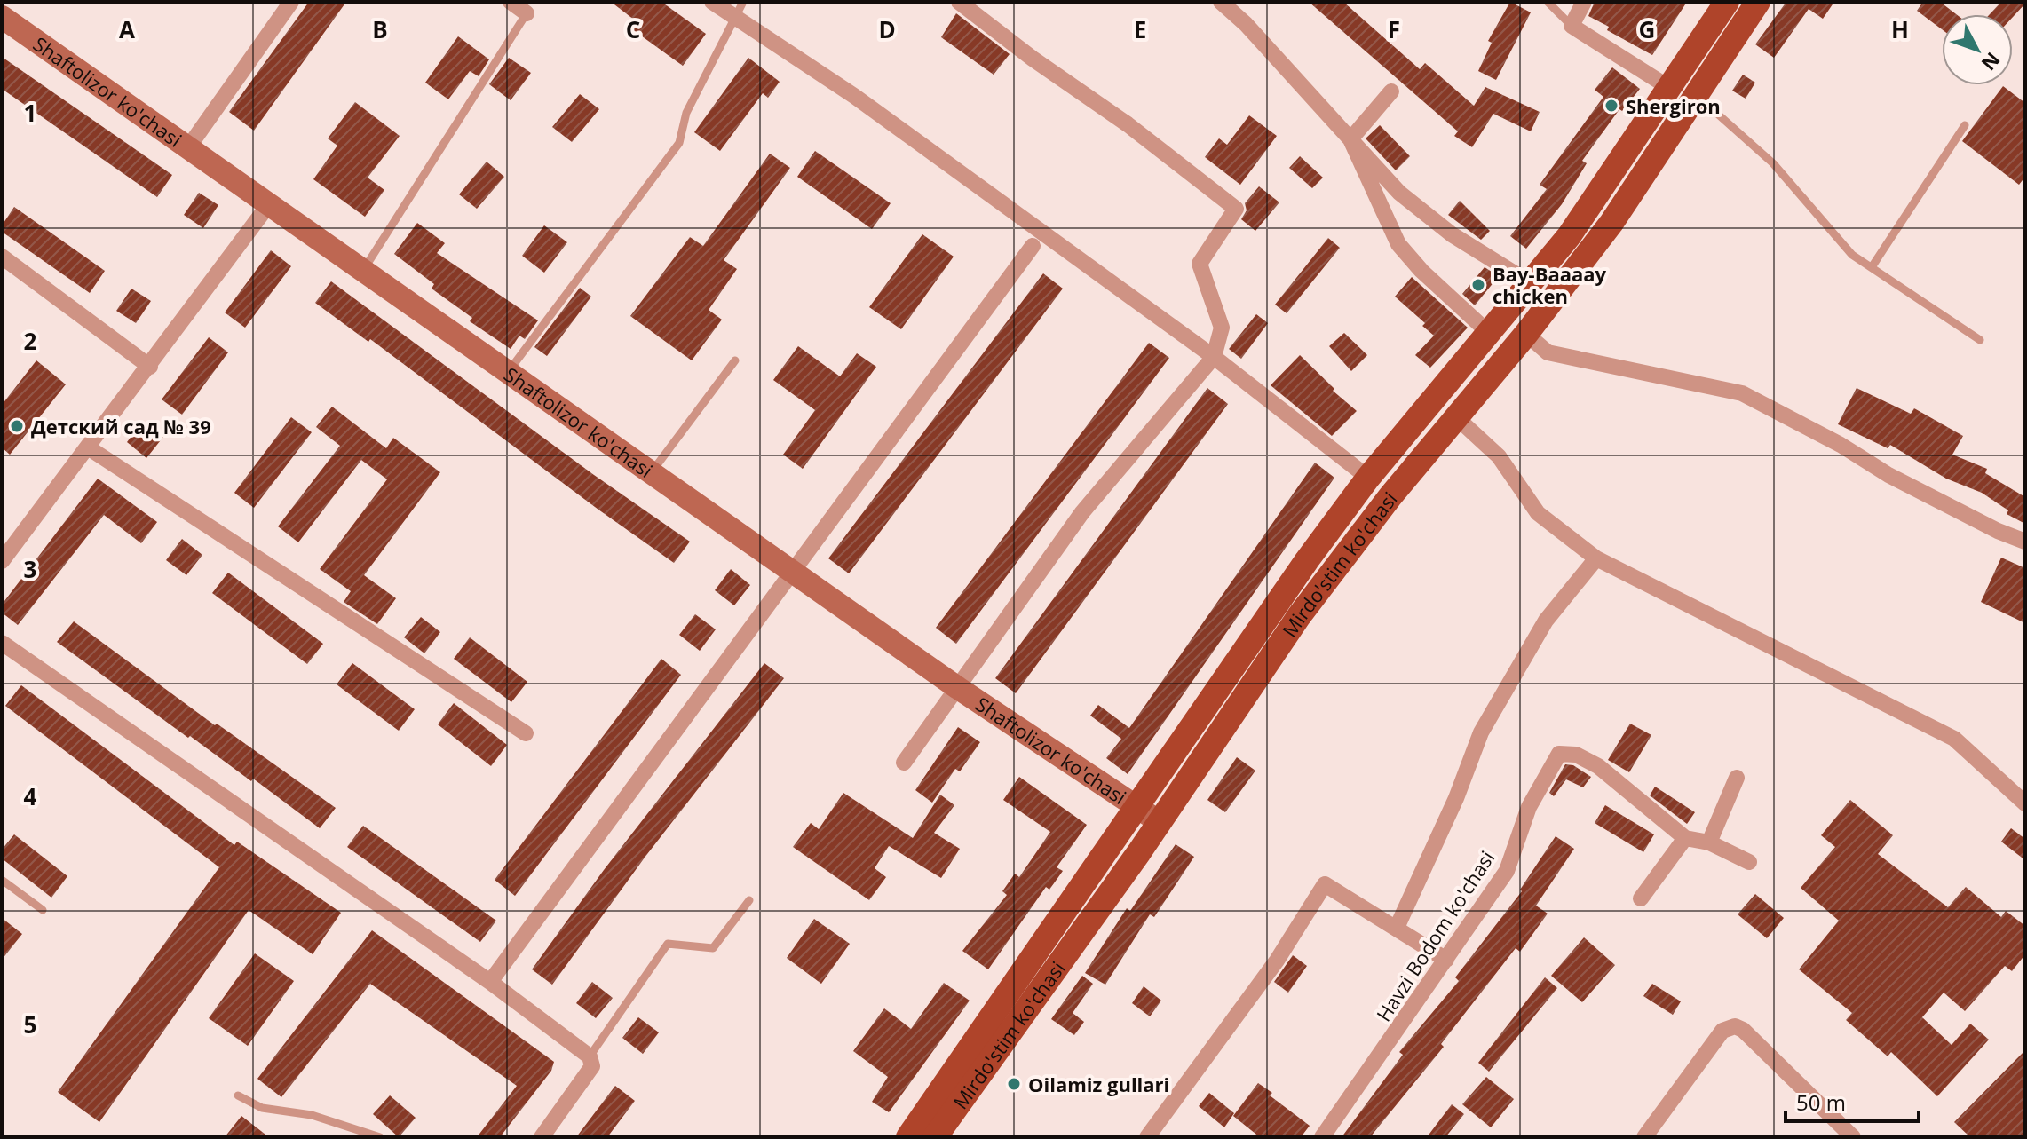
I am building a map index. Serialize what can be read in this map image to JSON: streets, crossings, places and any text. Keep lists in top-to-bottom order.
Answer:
{
  "streets": {
    "main road": ["Mirdo'stim ko'chasi"],
    "street": ["Shaftolizor ko'chasi", "Havzi Bodom ko'chasi"]
  },
  "crossings": [
    ["Shaftolizor ko'chasi", "Mirdo'stim ko'chasi"]
  ],
  "places": [
    "Shergiron",
    "Bay-Baaaay chicken",
    "Детский сад № 39",
    "Oilamiz gullari"
  ],
  "scale_bar": "50 m",
  "north": "bottom right",
  "grid": {
    "columns": [
      "A",
      "B",
      "C",
      "D",
      "E",
      "F",
      "G",
      "H"
    ],
    "rows": [
      "1",
      "2",
      "3",
      "4",
      "5"
    ]
  }
}
